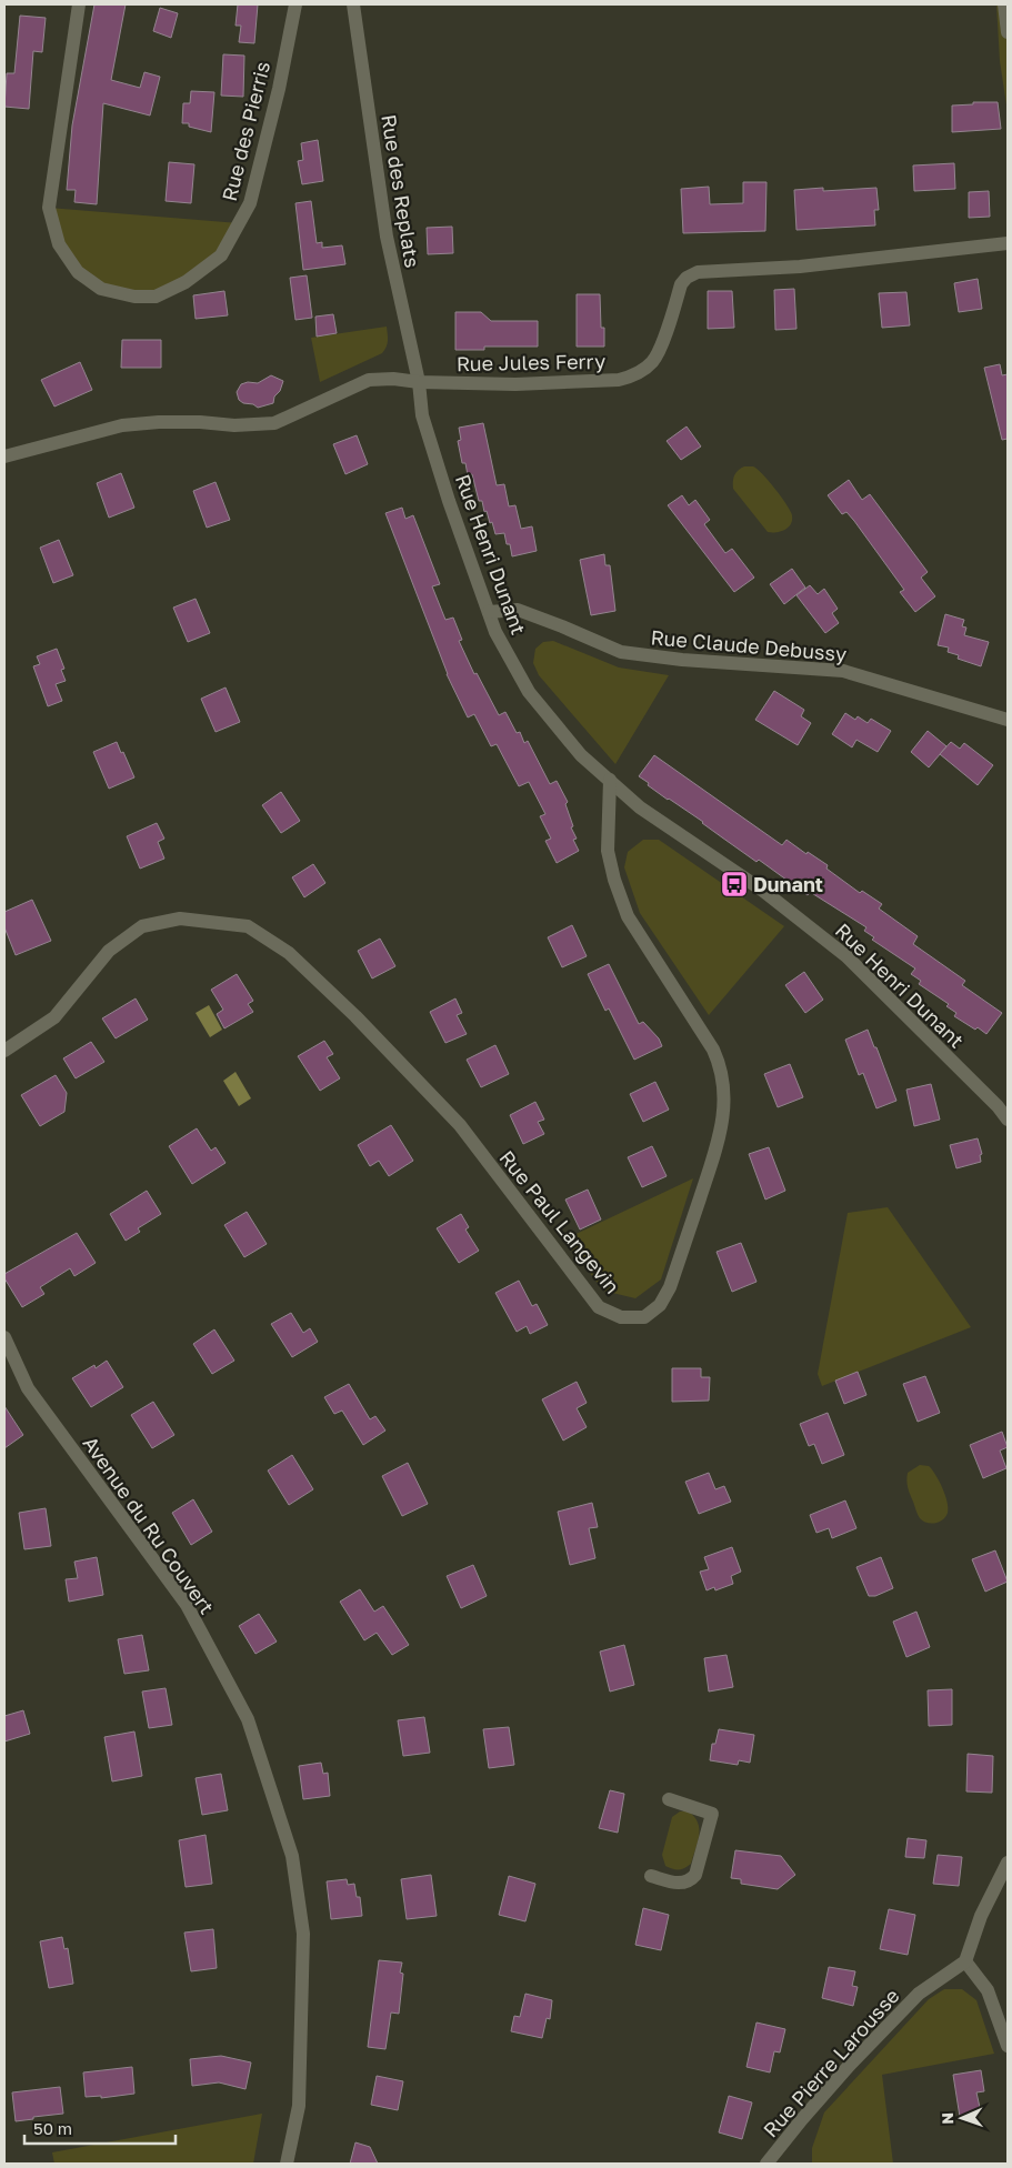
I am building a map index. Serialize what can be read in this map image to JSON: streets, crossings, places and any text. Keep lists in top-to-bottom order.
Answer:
{
  "streets": {
    "street": [
      "Rue des Pierris",
      "Rue des Replats",
      "Rue Jules Ferry",
      "Rue Henri Dunant",
      "Rue Claude Debussy",
      "Rue Paul Langevin",
      "Avenue du Ru Couvert",
      "Rue Pierre Larousse"
    ]
  },
  "crossings": [
    ["Rue des Replats", "Rue Jules Ferry"],
    ["Rue des Replats", "Rue Henri Dunant"],
    ["Rue Jules Ferry", "Rue Henri Dunant"],
    ["Rue Henri Dunant", "Rue Claude Debussy"],
    ["Rue Henri Dunant", "Rue Paul Langevin"]
  ],
  "places": {
    "bus stop": ["Dunant"]
  },
  "scale_bar": "50 m",
  "north": "left"
}
